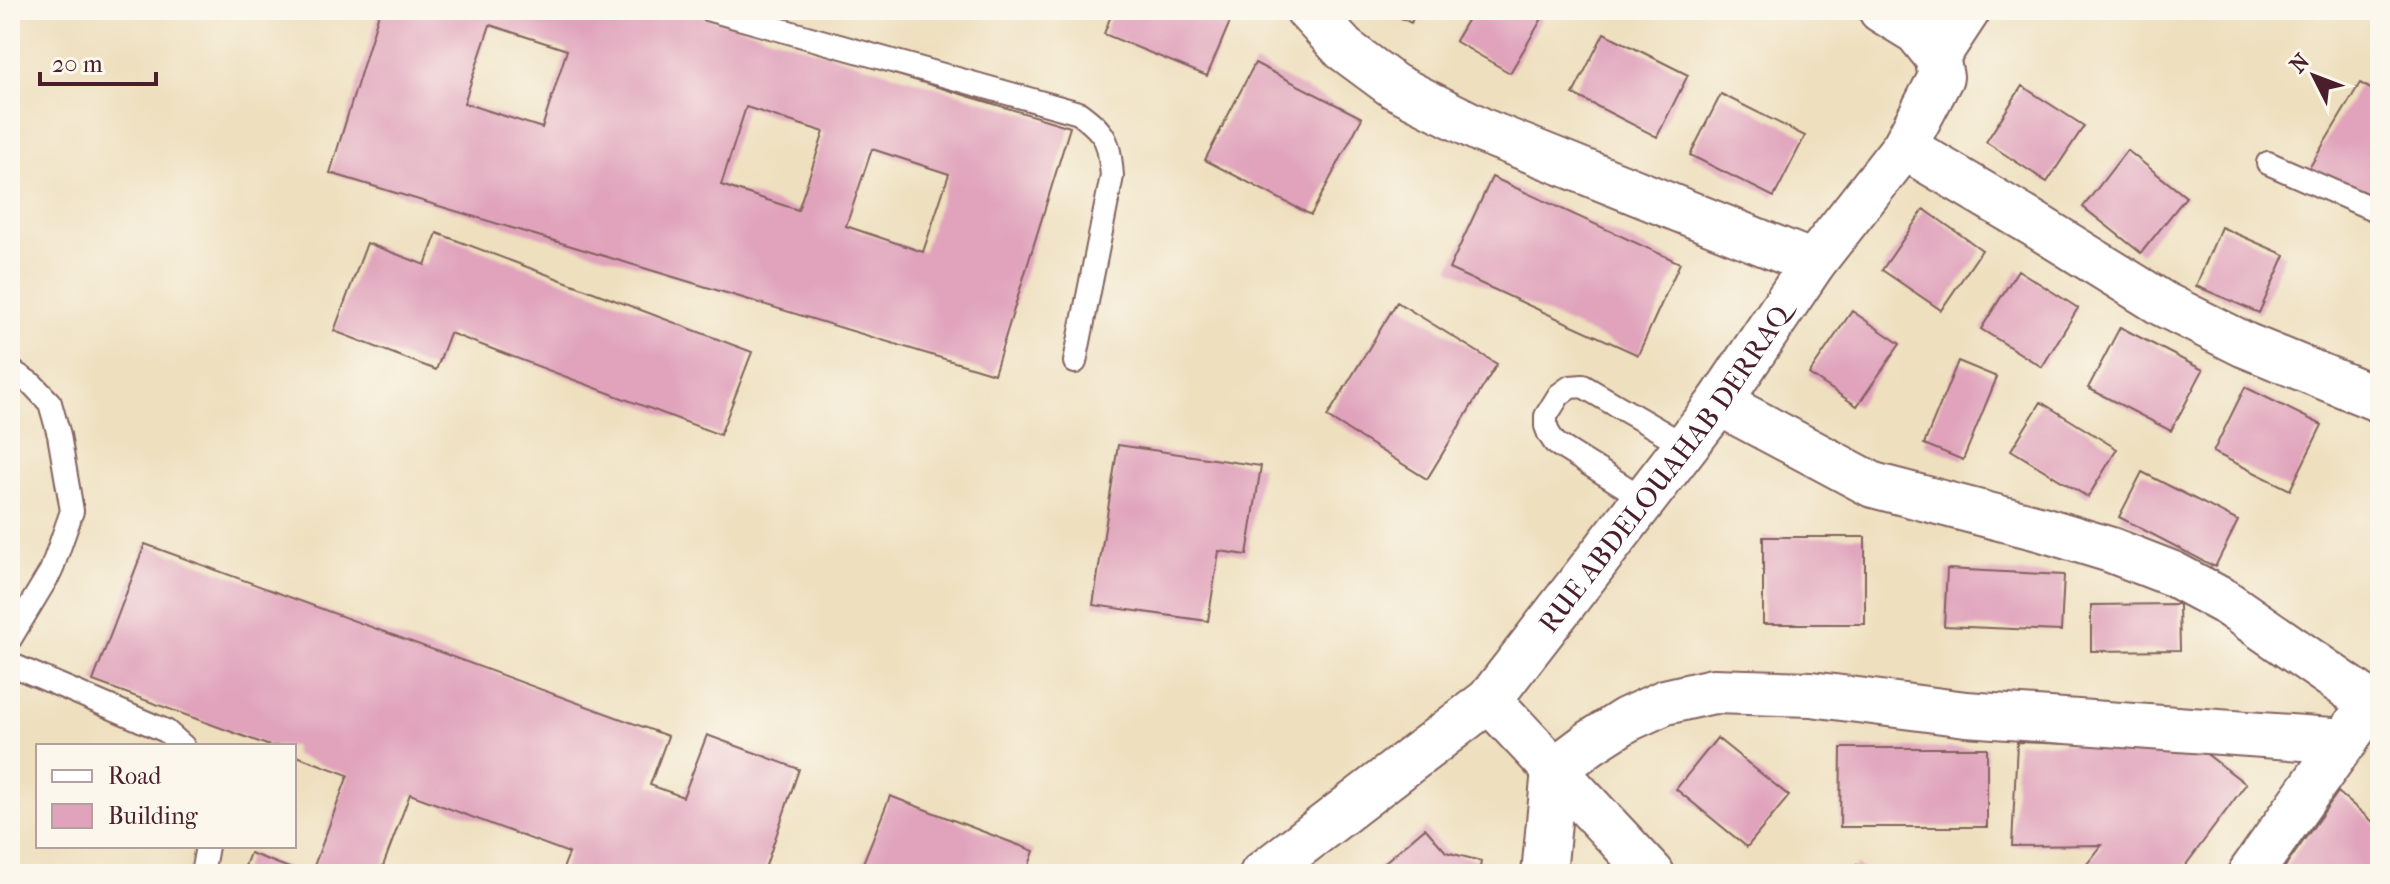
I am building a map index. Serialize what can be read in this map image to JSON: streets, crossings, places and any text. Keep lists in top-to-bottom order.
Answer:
{
  "streets": {
    "street": ["RUE ABDELOUAHAB DERRAQ"]
  },
  "legend": ["Road", "Building"],
  "scale_bar": "20 m",
  "north": "top left"
}
